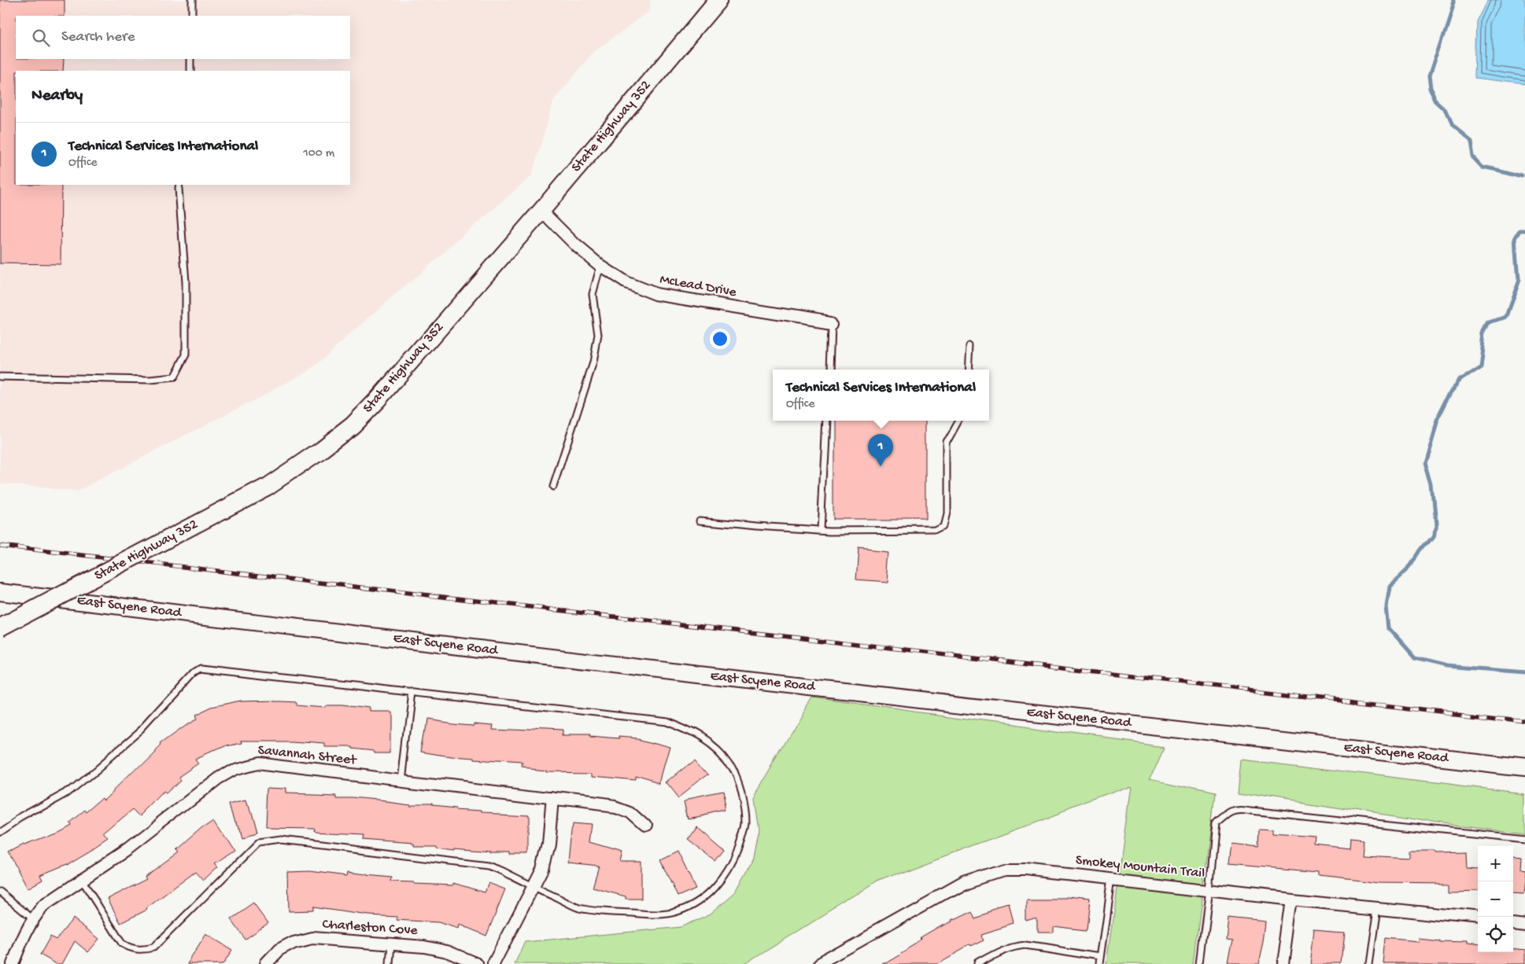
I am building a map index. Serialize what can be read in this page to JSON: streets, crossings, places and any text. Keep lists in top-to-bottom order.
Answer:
{
  "streets": {
    "main road": ["State Highway 352"],
    "street": [
      "McLead Drive",
      "East Scyene Road",
      "Savannah Street",
      "Smokey Mountain Trail",
      "Charleston Cove"
    ]
  },
  "crossings": [
    ["State Highway 352", "McLead Drive"]
  ],
  "page": {
    "search": "Search here",
    "heading": "Nearby",
    "list": [
      {
        "mark": "1",
        "name": "Technical Services International",
        "note": "Office",
        "value": "100 m"
      }
    ],
    "popup": ["Technical Services International", "Office"],
    "pins": "1",
    "map_buttons": ["+", "−"]
  }
}
